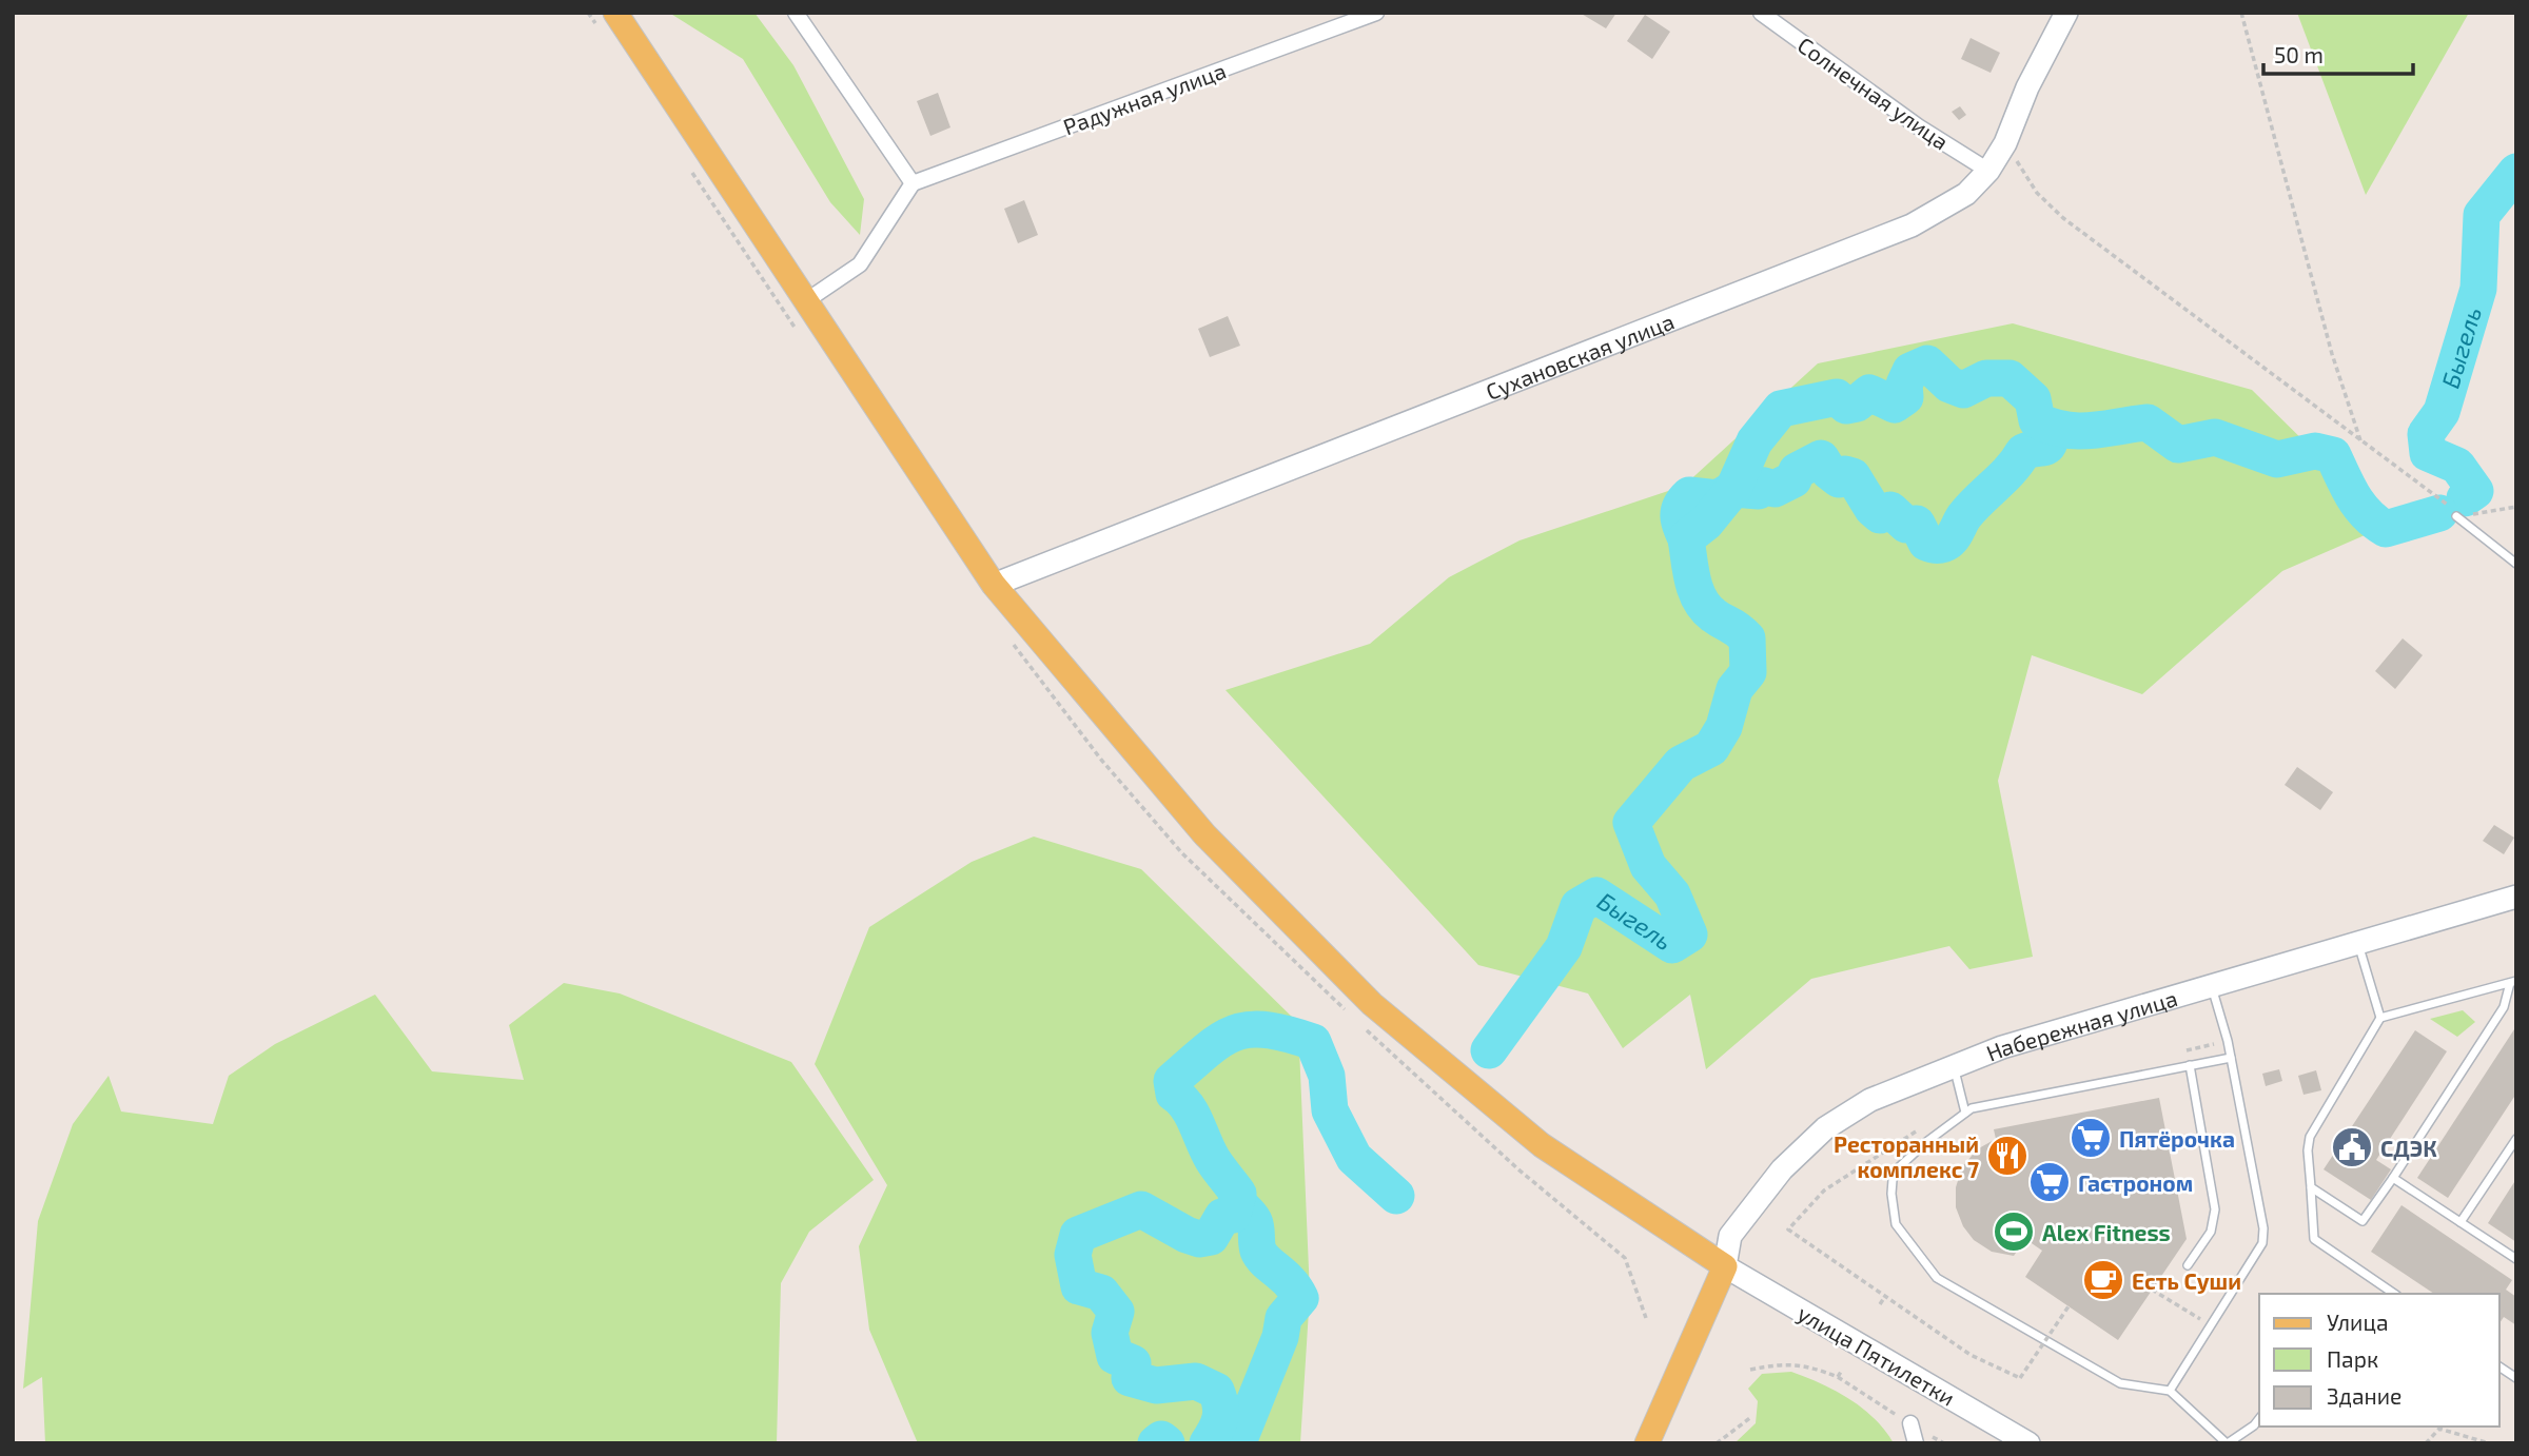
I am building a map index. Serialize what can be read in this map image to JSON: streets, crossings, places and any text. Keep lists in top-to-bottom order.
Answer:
{
  "streets": {
    "street": [
      "Солнечная улица",
      "Радужная улица",
      "Сухановская улица",
      "Набережная улица",
      "улица Пятилетки"
    ]
  },
  "crossings": [
    ["Солнечная улица", "Сухановская улица"],
    ["Набережная улица", "улица Пятилетки"]
  ],
  "water": ["Быгель"],
  "places": {
    "supermarket": ["Пятёрочка", "Гастроном"],
    "public building": ["СДЭК"],
    "restaurant": ["Ресторанный комплекс 7"],
    "sports": ["Alex Fitness"],
    "cafe": ["Есть Суши"]
  },
  "legend": ["Улица", "Парк", "Здание"],
  "scale_bar": "50 m"
}
